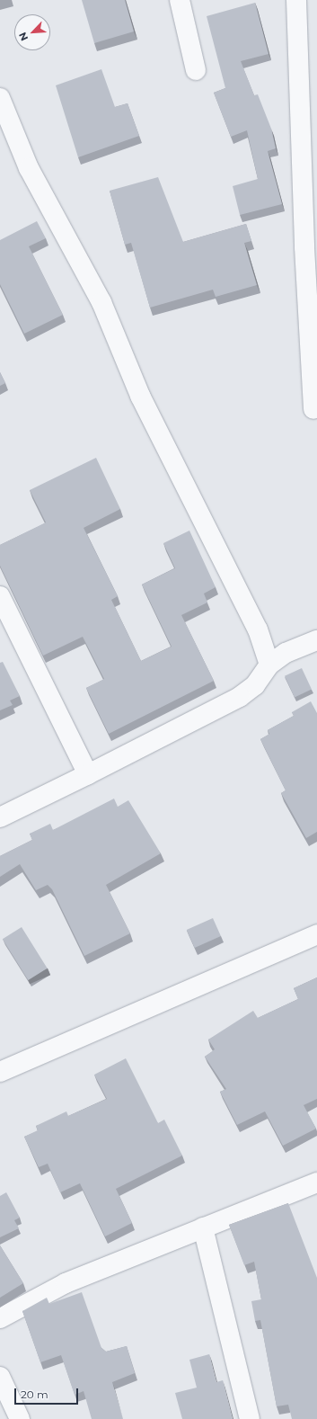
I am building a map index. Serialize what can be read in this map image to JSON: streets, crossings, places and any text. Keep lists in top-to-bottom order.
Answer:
{
  "scale_bar": "20 m",
  "north": "bottom left"
}
